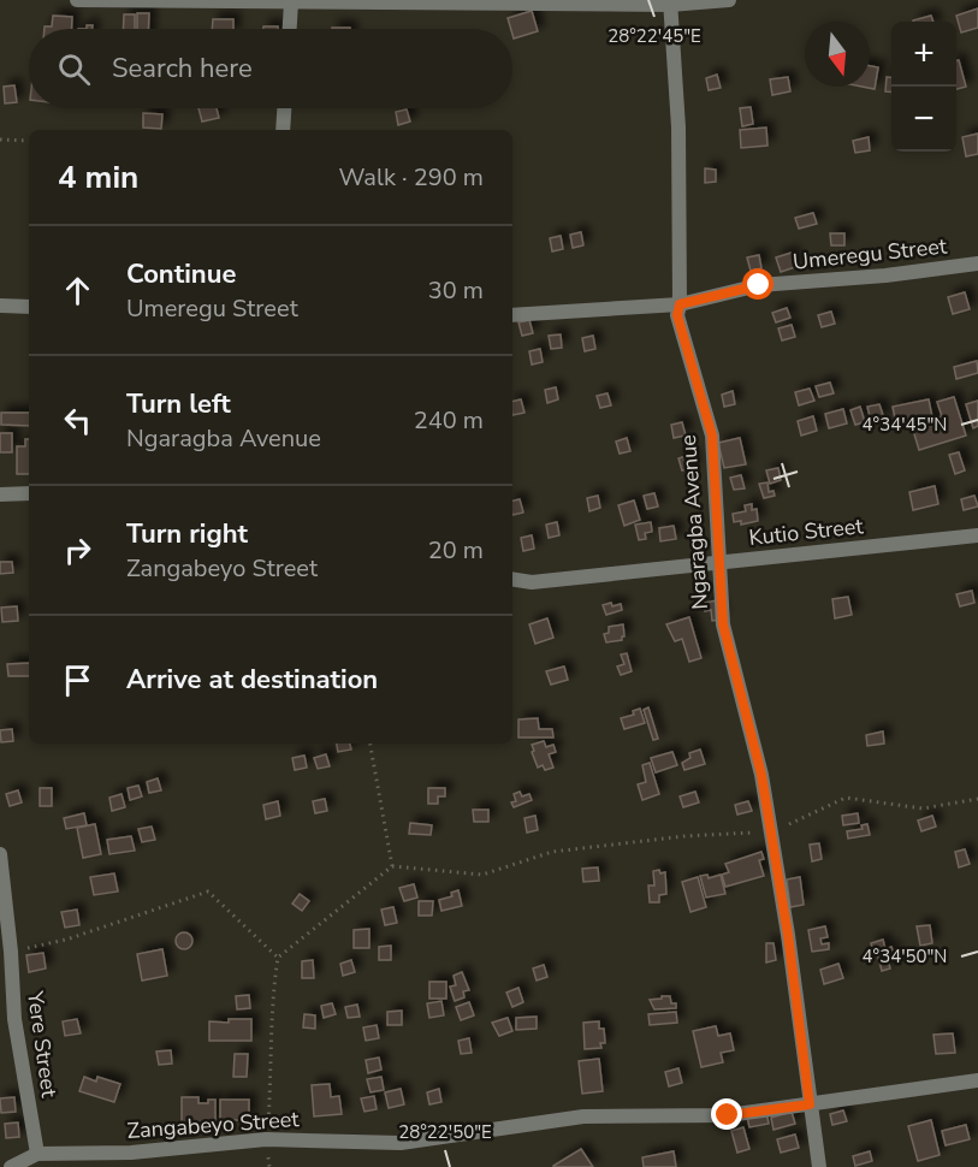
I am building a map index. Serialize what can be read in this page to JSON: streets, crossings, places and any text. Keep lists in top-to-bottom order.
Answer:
{
  "streets": {
    "street": [
      "Umeregu Street",
      "Ngaragba Avenue",
      "Kutio Street",
      "Yere Street",
      "Zangabeyo Street"
    ]
  },
  "crossings": [
    ["Umeregu Street", "Ngaragba Avenue"],
    ["Ngaragba Avenue", "Kutio Street"],
    ["Ngaragba Avenue", "Zangabeyo Street"],
    ["Yere Street", "Zangabeyo Street"]
  ],
  "north": "bottom",
  "page": {
    "map_buttons": ["+", "−"],
    "search": "Search here",
    "heading": ["4 min", "Walk · 290 m"],
    "list": [
      ["Continue", "Umeregu Street", "30 m"],
      ["Turn left", "Ngaragba Avenue", "240 m"],
      ["Turn right", "Zangabeyo Street", "20 m"],
      "Arrive at destination"
    ]
  },
  "coordinates": [
    "28°22'45\"E",
    "4°34'45\"N",
    "4°34'50\"N",
    "28°22'50\"E"
  ]
}
